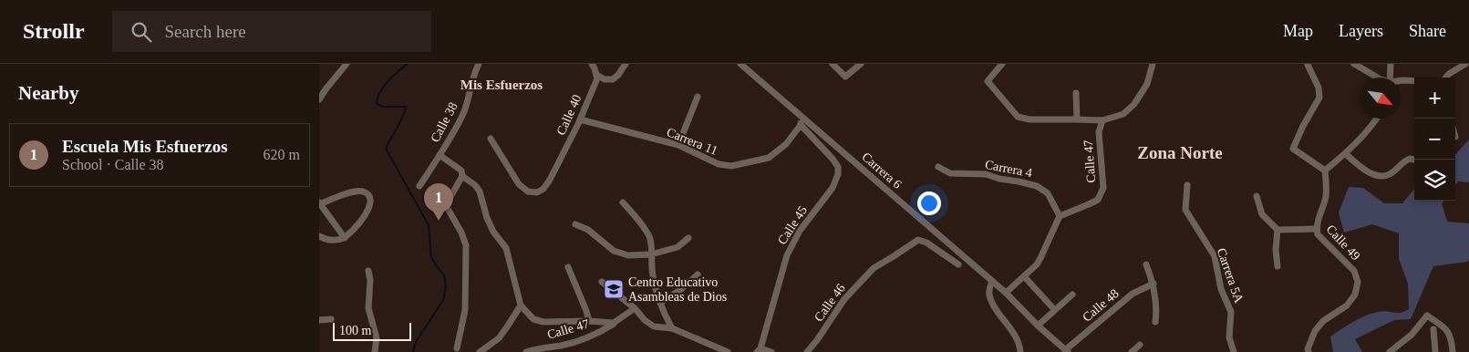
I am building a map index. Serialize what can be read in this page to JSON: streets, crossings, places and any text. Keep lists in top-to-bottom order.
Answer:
{
  "streets": {
    "street": [
      "Calle 40",
      "Calle 38",
      "Carrera 11",
      "Calle 47",
      "Carrera 4",
      "Carrera 6",
      "Calle 45",
      "Calle 49",
      "Carrera 5A",
      "Calle 46",
      "Calle 48"
    ]
  },
  "crossings": [
    ["Calle 40", "Carrera 11"],
    ["Carrera 11", "Calle 45"],
    ["Calle 47", "Carrera 4"],
    ["Carrera 6", "Calle 48"]
  ],
  "districts": ["Mis Esfuerzos", "Zona Norte"],
  "places": {
    "school or university": ["Centro Educativo Asambleas de Dios"]
  },
  "scale_bar": "100 m",
  "north": "bottom right",
  "page": {
    "header": "Strollr",
    "search": "Search here",
    "nav": ["Map", "Layers", "Share"],
    "heading": "Nearby",
    "map_buttons": ["+", "−"],
    "list": [
      {
        "mark": "1",
        "name": "Escuela Mis Esfuerzos",
        "note": "School · Calle 38",
        "value": "620 m"
      }
    ],
    "pins": "1",
    "scale": "100 m"
  }
}
